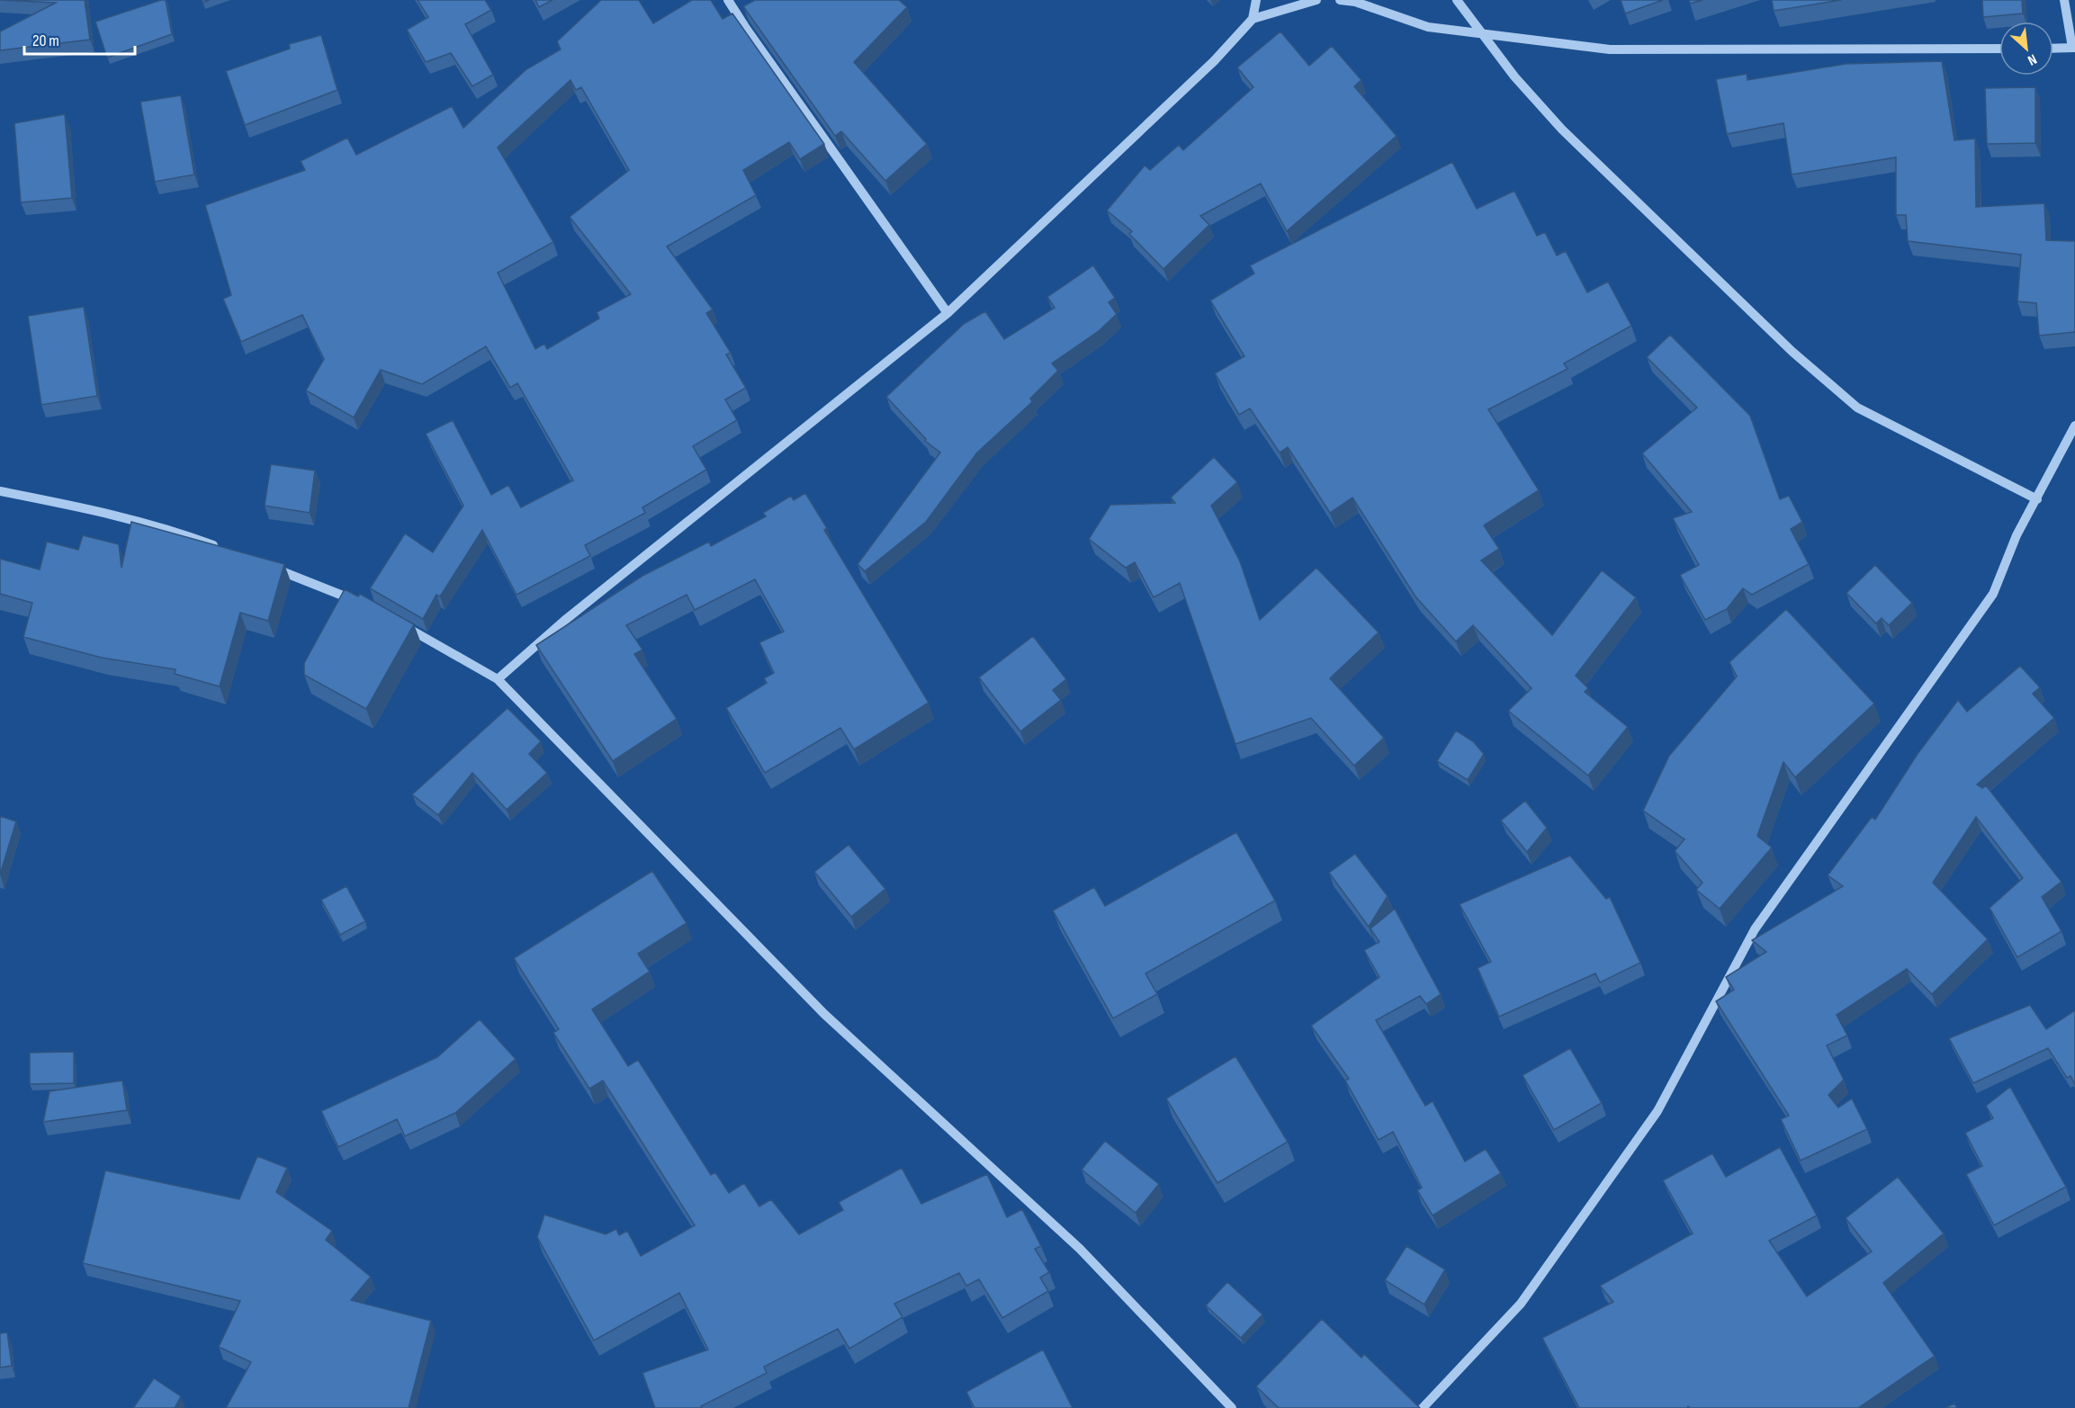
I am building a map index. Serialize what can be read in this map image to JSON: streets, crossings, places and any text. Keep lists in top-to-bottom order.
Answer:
{
  "scale_bar": "20 m",
  "north": "bottom right"
}
